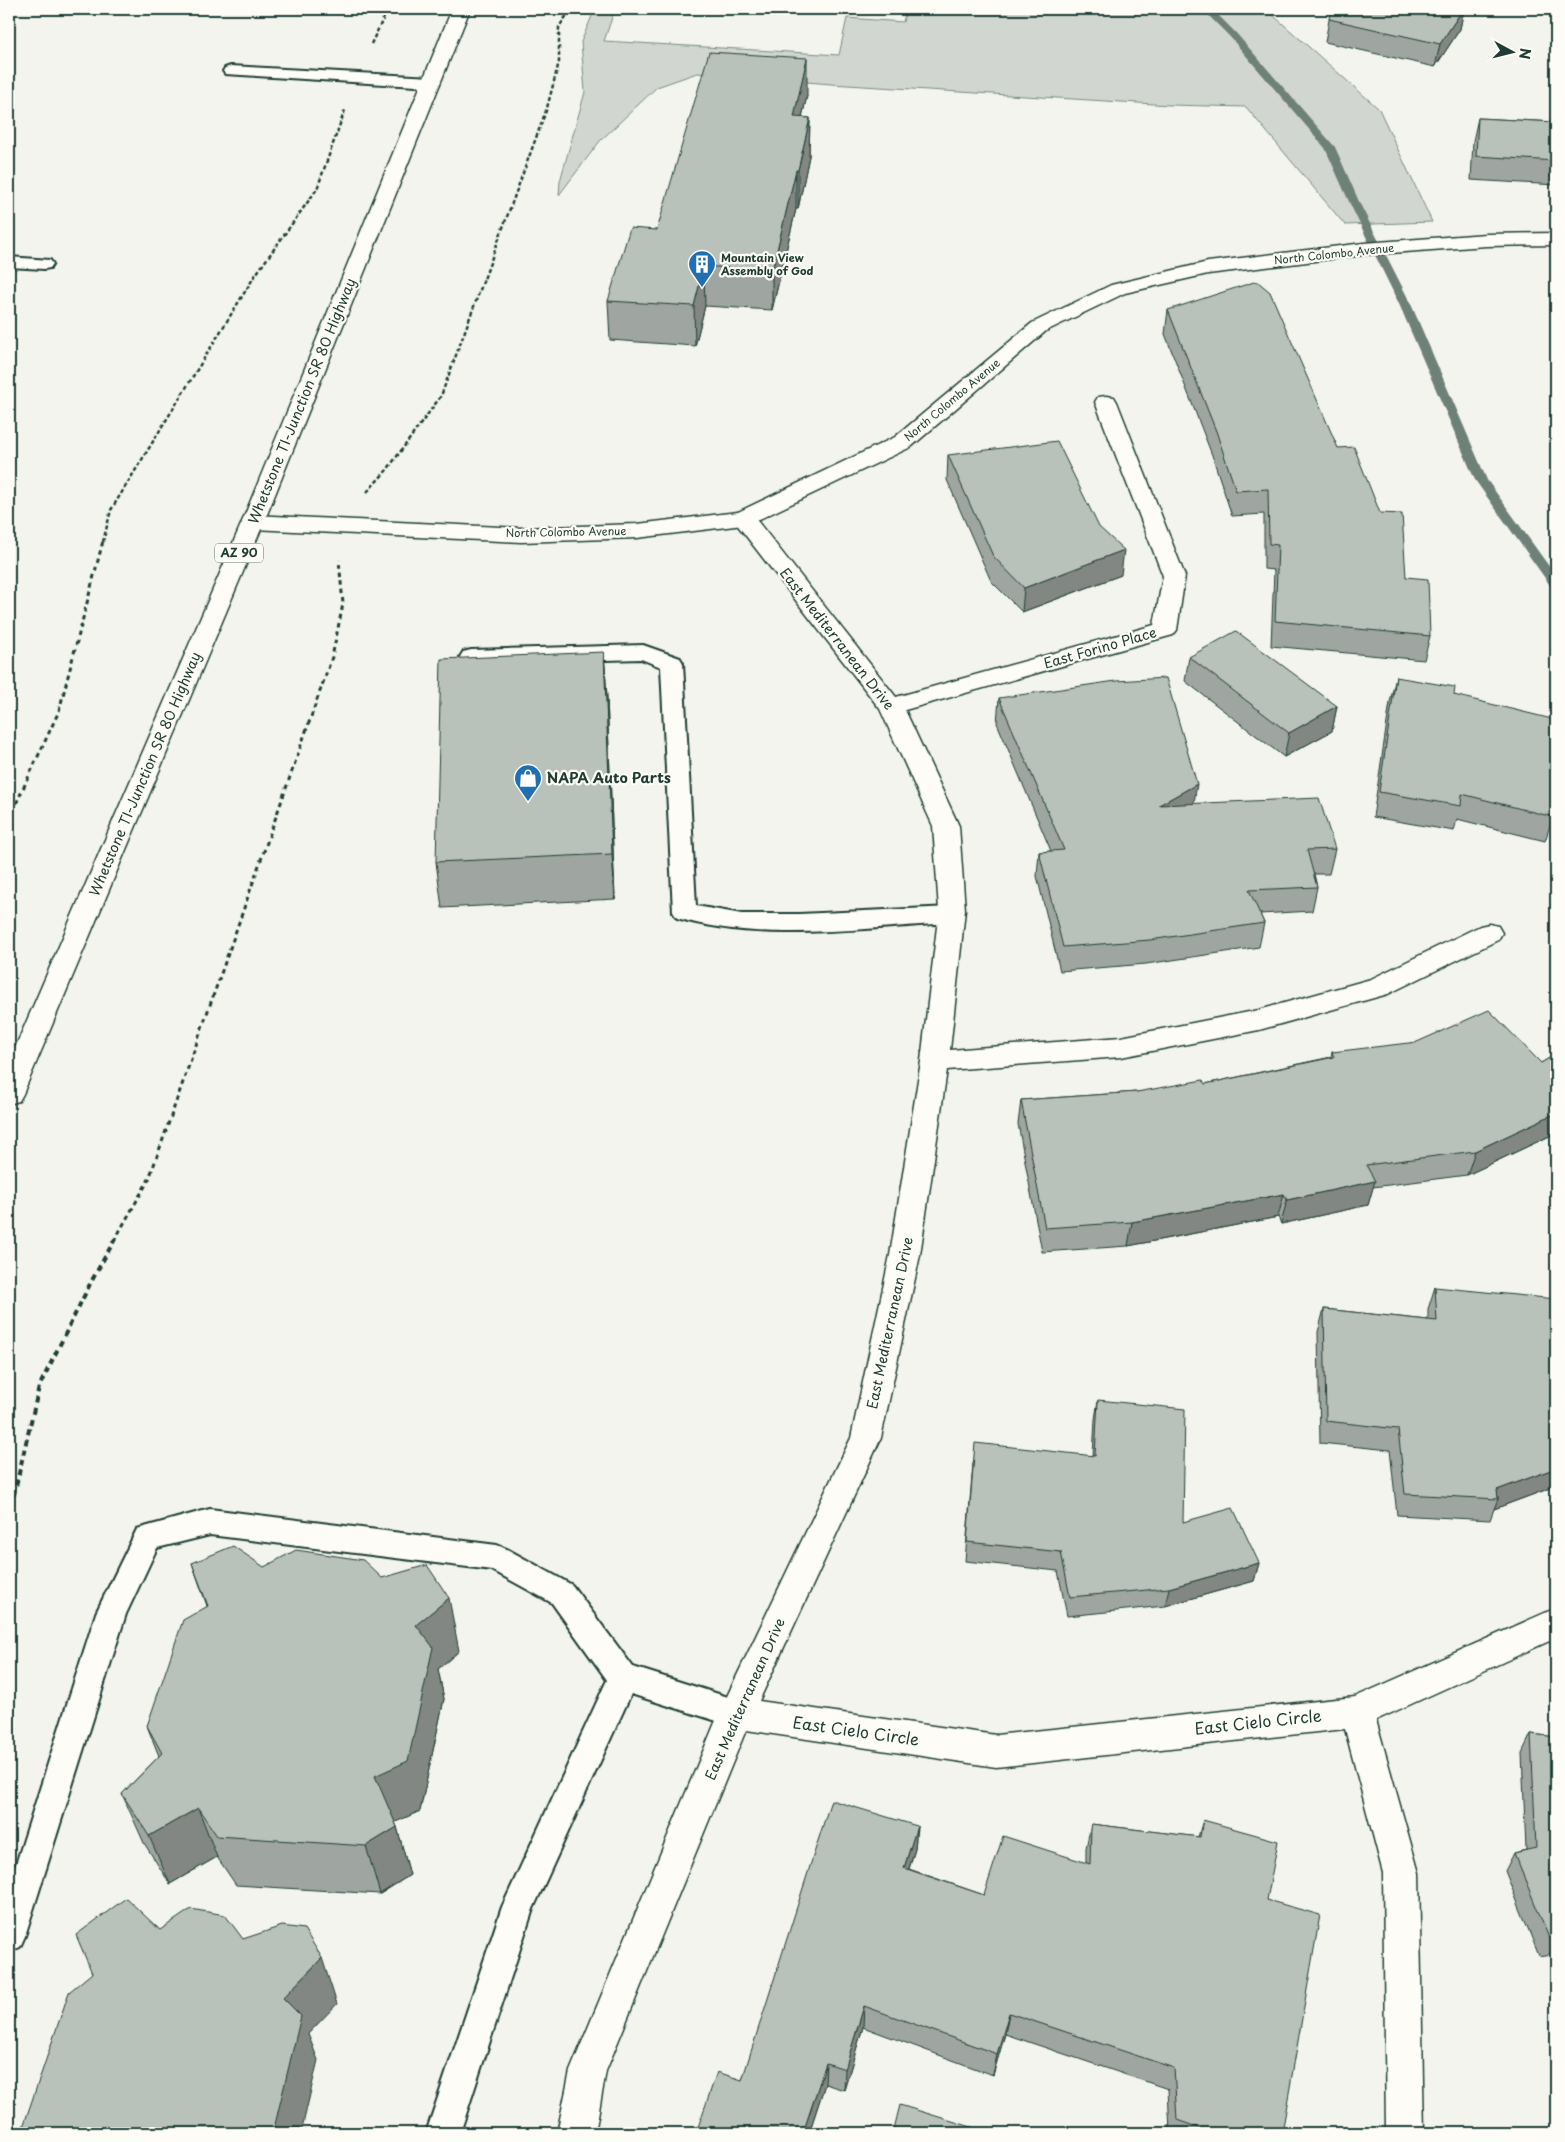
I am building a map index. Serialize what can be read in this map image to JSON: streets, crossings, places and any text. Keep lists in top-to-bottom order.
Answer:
{
  "streets": {
    "main road": [
      "North Colombo Avenue",
      "Whetstone TI-Junction SR 80 Highway",
      "AZ 90",
      "East Mediterranean Drive",
      "East Forino Place",
      "East Cielo Circle"
    ]
  },
  "crossings": [
    ["North Colombo Avenue", "Whetstone TI-Junction SR 80 Highway"],
    ["North Colombo Avenue", "East Mediterranean Drive"],
    ["East Mediterranean Drive", "East Forino Place"],
    ["East Mediterranean Drive", "East Cielo Circle"]
  ],
  "places": {
    "building": ["Mountain View Assembly of God"],
    "shop": ["NAPA Auto Parts"]
  },
  "north": "right"
}
